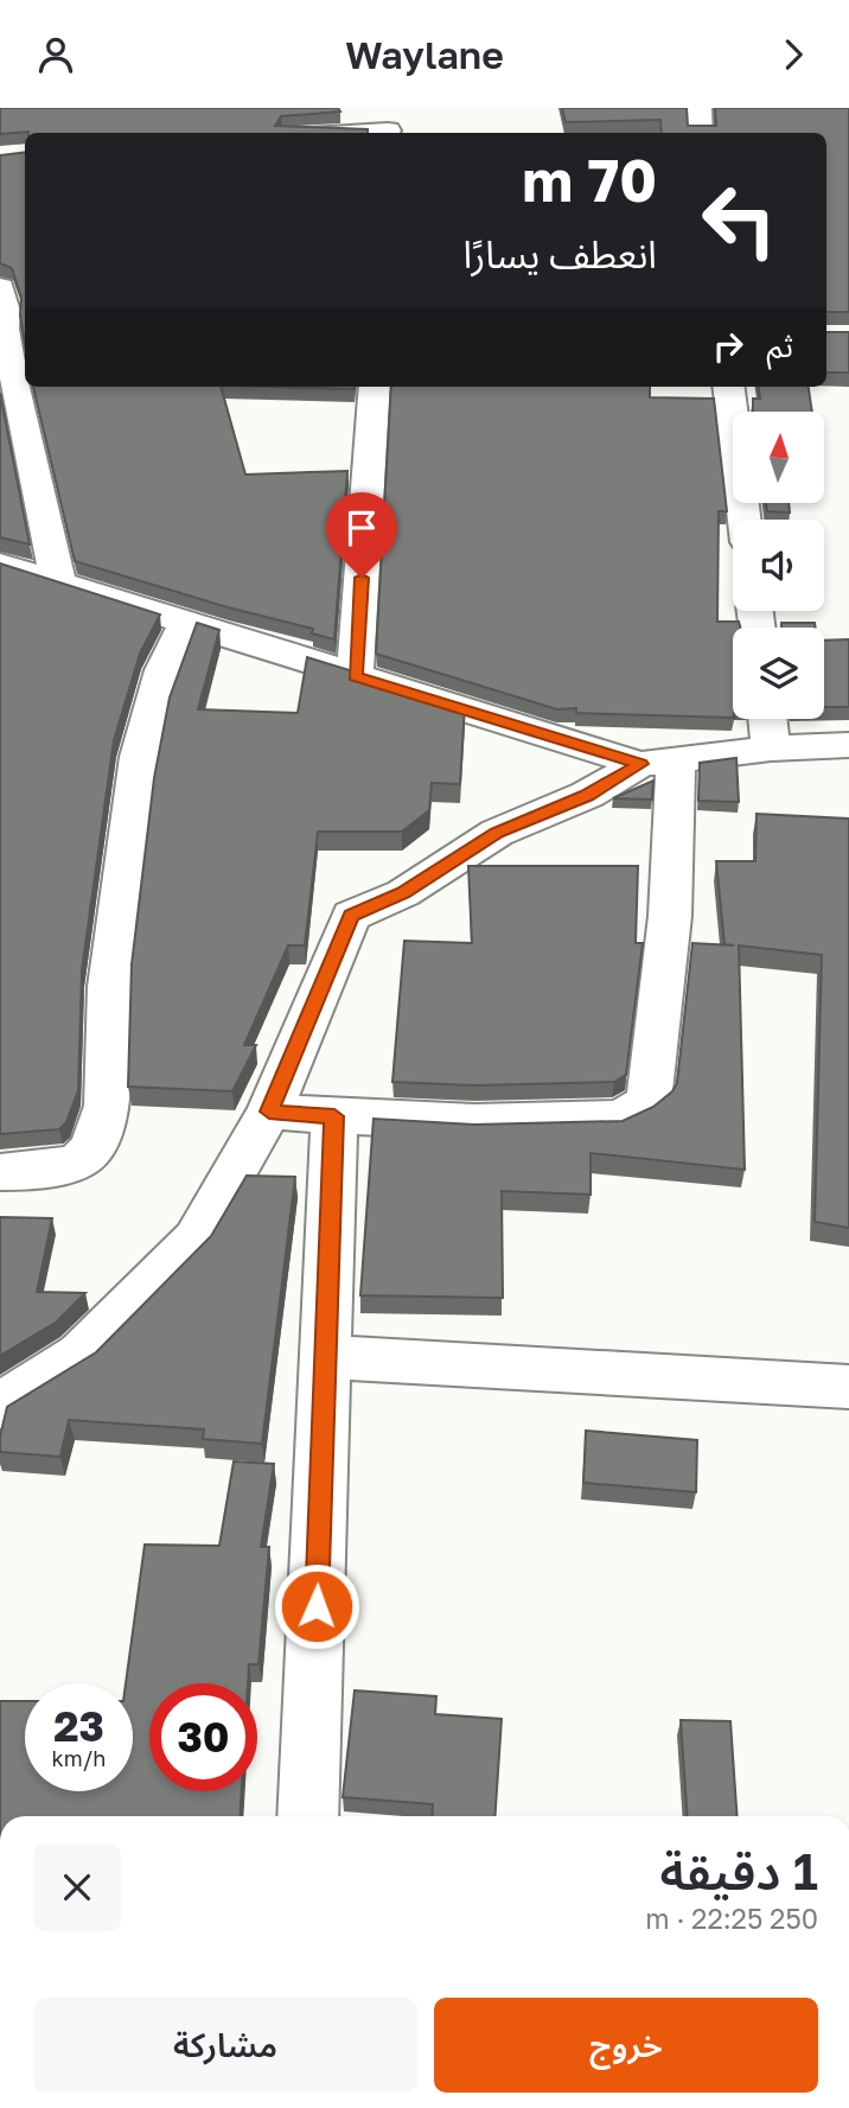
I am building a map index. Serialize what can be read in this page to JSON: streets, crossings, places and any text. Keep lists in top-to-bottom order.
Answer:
{
  "north": "top",
  "page": {
    "header": "Waylane",
    "turn": ["70 m", "انعطف يسارًا"],
    "then": "ثم",
    "speed": "23 km/h",
    "limit": "30",
    "heading": ["1 دقيقة", "250 m · 22:25"],
    "buttons": ["خروج", "مشاركة"]
  }
}
